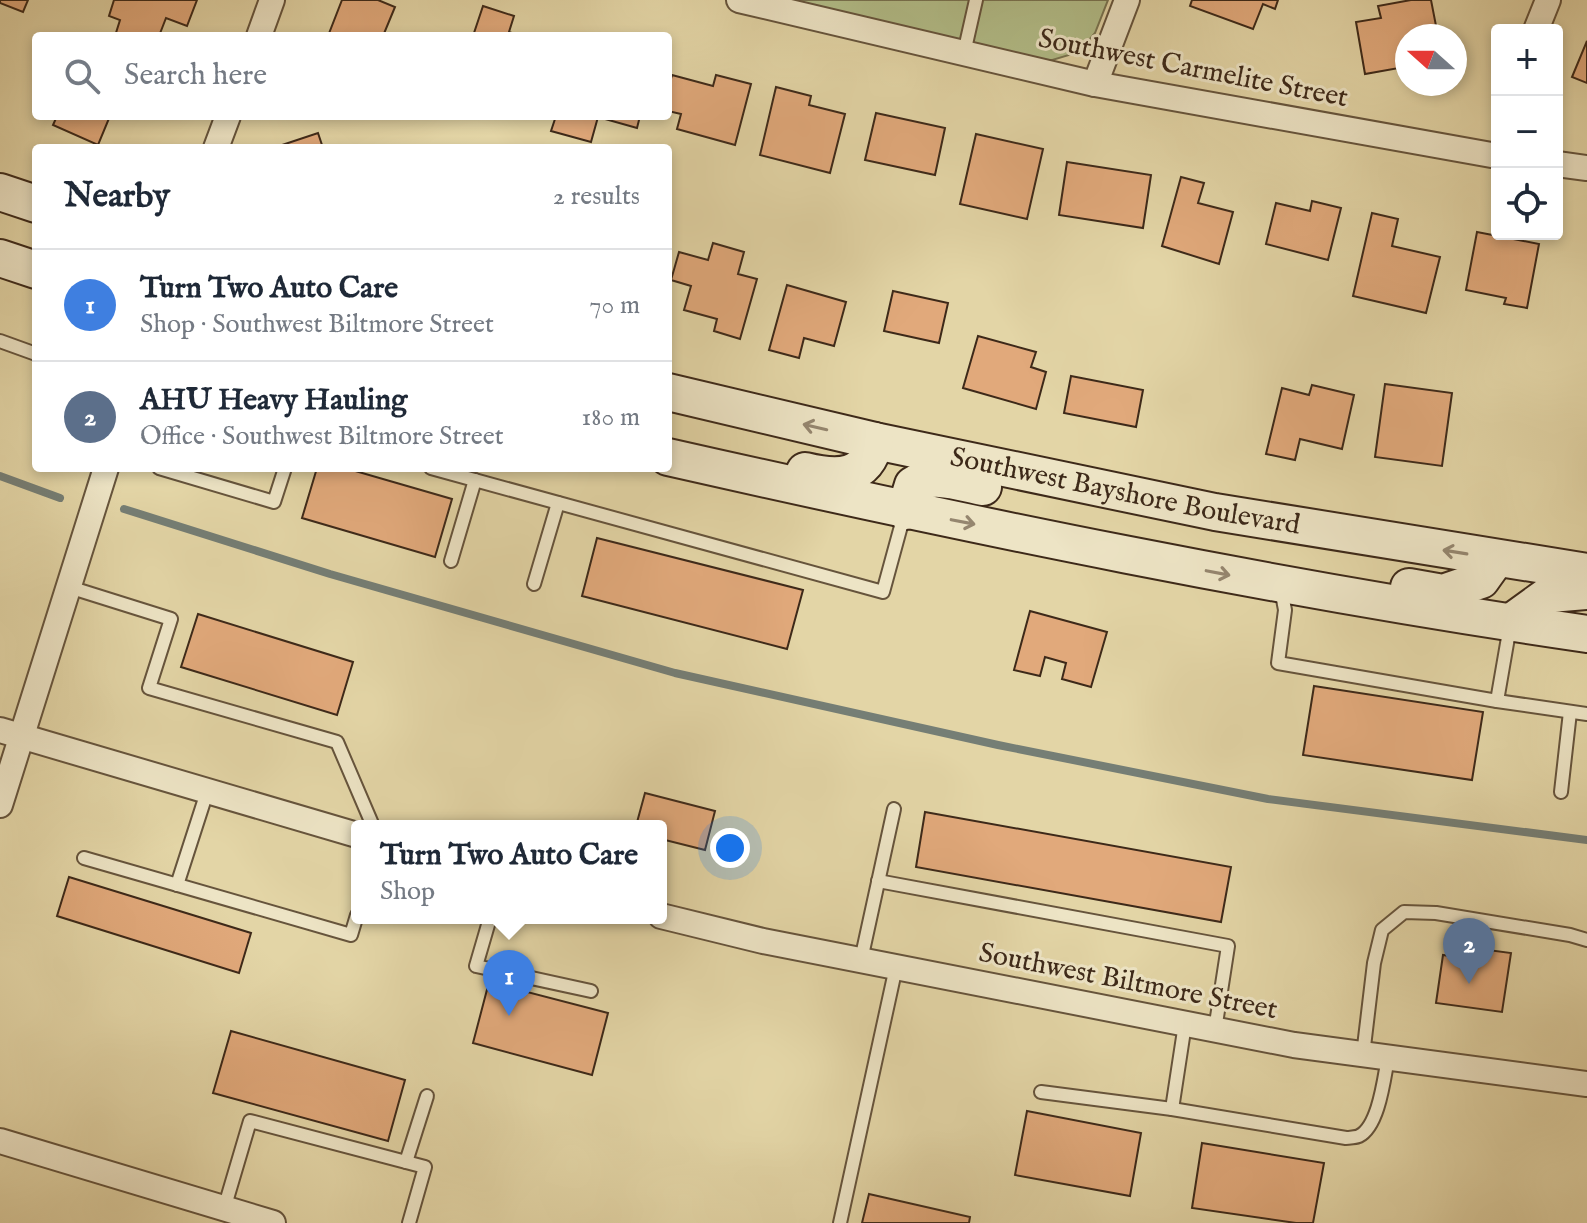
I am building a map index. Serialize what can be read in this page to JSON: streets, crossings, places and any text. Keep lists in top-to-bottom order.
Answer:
{
  "streets": {
    "main road": ["Southwest Bayshore Boulevard"],
    "street": ["Southwest Carmelite Street", "Southwest Biltmore Street"]
  },
  "north": "left",
  "page": {
    "map_buttons": ["+", "−"],
    "search": "Search here",
    "heading": ["Nearby", "2 results"],
    "list": [
      {
        "mark": "1",
        "name": "Turn Two Auto Care",
        "note": "Shop · Southwest Biltmore Street",
        "value": "70 m"
      },
      {
        "mark": "2",
        "name": "AHU Heavy Hauling",
        "note": "Office · Southwest Biltmore Street",
        "value": "180 m"
      }
    ],
    "popup": ["Turn Two Auto Care", "Shop"],
    "pins": ["2", "1"]
  }
}
